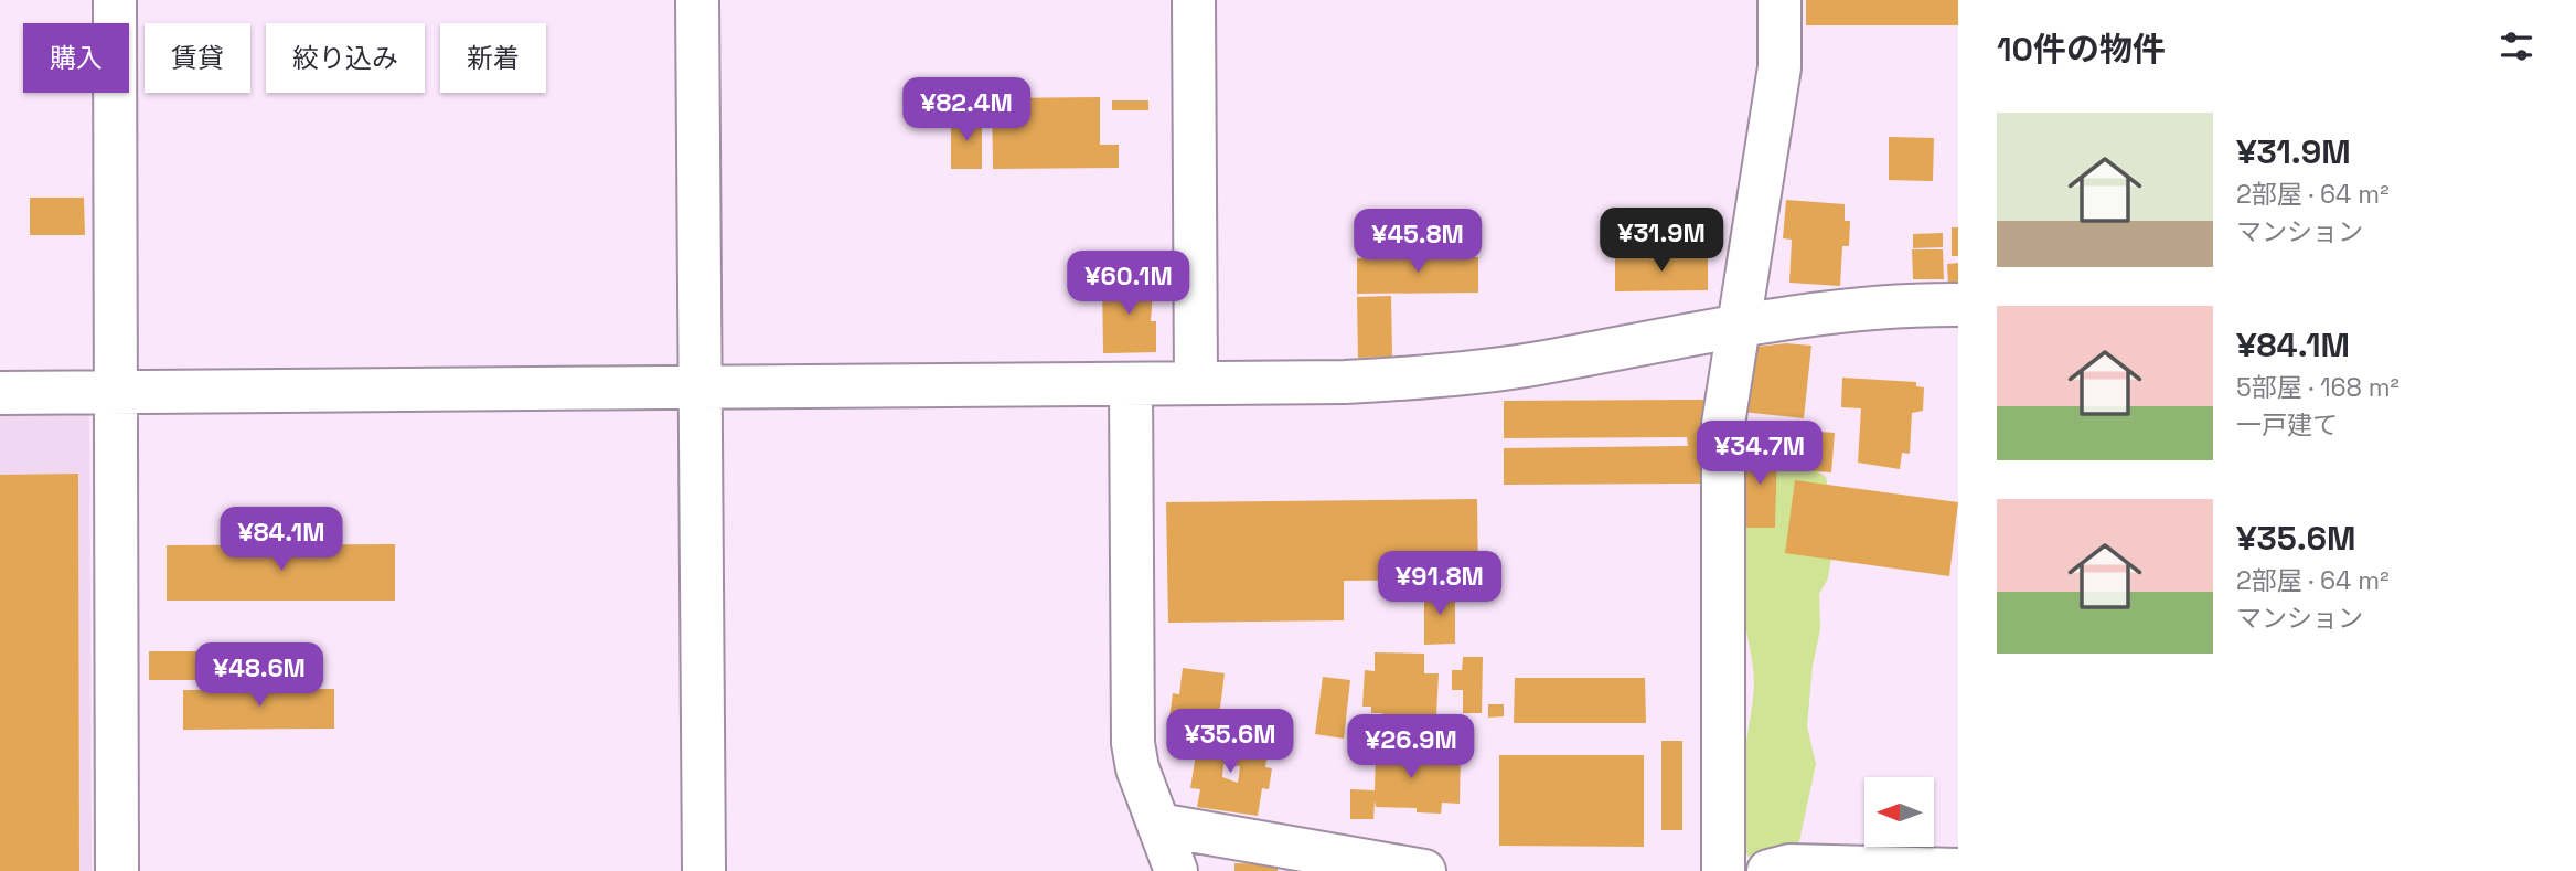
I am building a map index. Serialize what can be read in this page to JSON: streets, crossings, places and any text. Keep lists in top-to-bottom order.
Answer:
{
  "north": "left",
  "page": {
    "heading": "10件の物件",
    "chip": [
      "購入",
      "賃貸",
      "絞り込み",
      "新着"
    ],
    "price": [
      "¥82.4M",
      "¥31.9M",
      "¥45.8M",
      "¥60.1M",
      "¥34.7M",
      "¥84.1M",
      "¥91.8M",
      "¥48.6M",
      "¥35.6M",
      "¥26.9M"
    ],
    "list": [
      {
        "name": "¥31.9M",
        "note": "2部屋 · 64 m² · マンション"
      },
      {
        "name": "¥84.1M",
        "note": "5部屋 · 168 m² · 一戸建て"
      },
      {
        "name": "¥35.6M",
        "note": "2部屋 · 64 m² · マンション"
      }
    ]
  }
}
